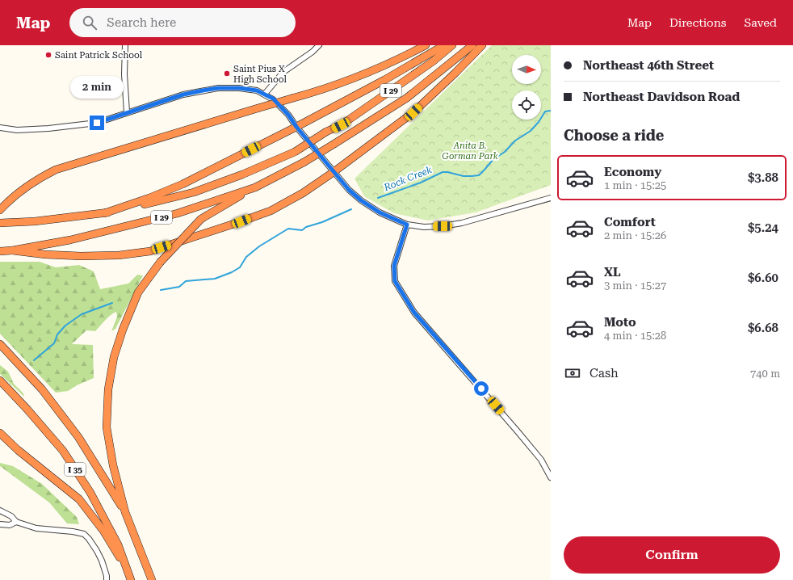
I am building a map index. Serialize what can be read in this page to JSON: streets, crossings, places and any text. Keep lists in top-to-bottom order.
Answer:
{
  "streets": {
    "highway": ["I 29", "I 35"]
  },
  "water": ["Rock Creek"],
  "parks": ["Anita B. Gorman Park"],
  "places": ["Saint Patrick School", "Saint Pius X High School"],
  "north": "right",
  "page": {
    "header": "Map",
    "search": "Search here",
    "nav": ["Map", "Directions", "Saved"],
    "banner": ["Northeast 46th Street", "Northeast Davidson Road"],
    "bubble": "2 min",
    "heading": "Choose a ride",
    "list": [
      {
        "name": "Economy",
        "note": "1 min · 15:25",
        "value": "$3.88"
      },
      {
        "name": "Comfort",
        "note": "2 min · 15:26",
        "value": "$5.24"
      },
      {
        "name": "XL",
        "note": "3 min · 15:27",
        "value": "$6.60"
      },
      {
        "name": "Moto",
        "note": "4 min · 15:28",
        "value": "$6.68"
      }
    ],
    "pay": ["Cash", "740 m"],
    "buttons": "Confirm"
  }
}
